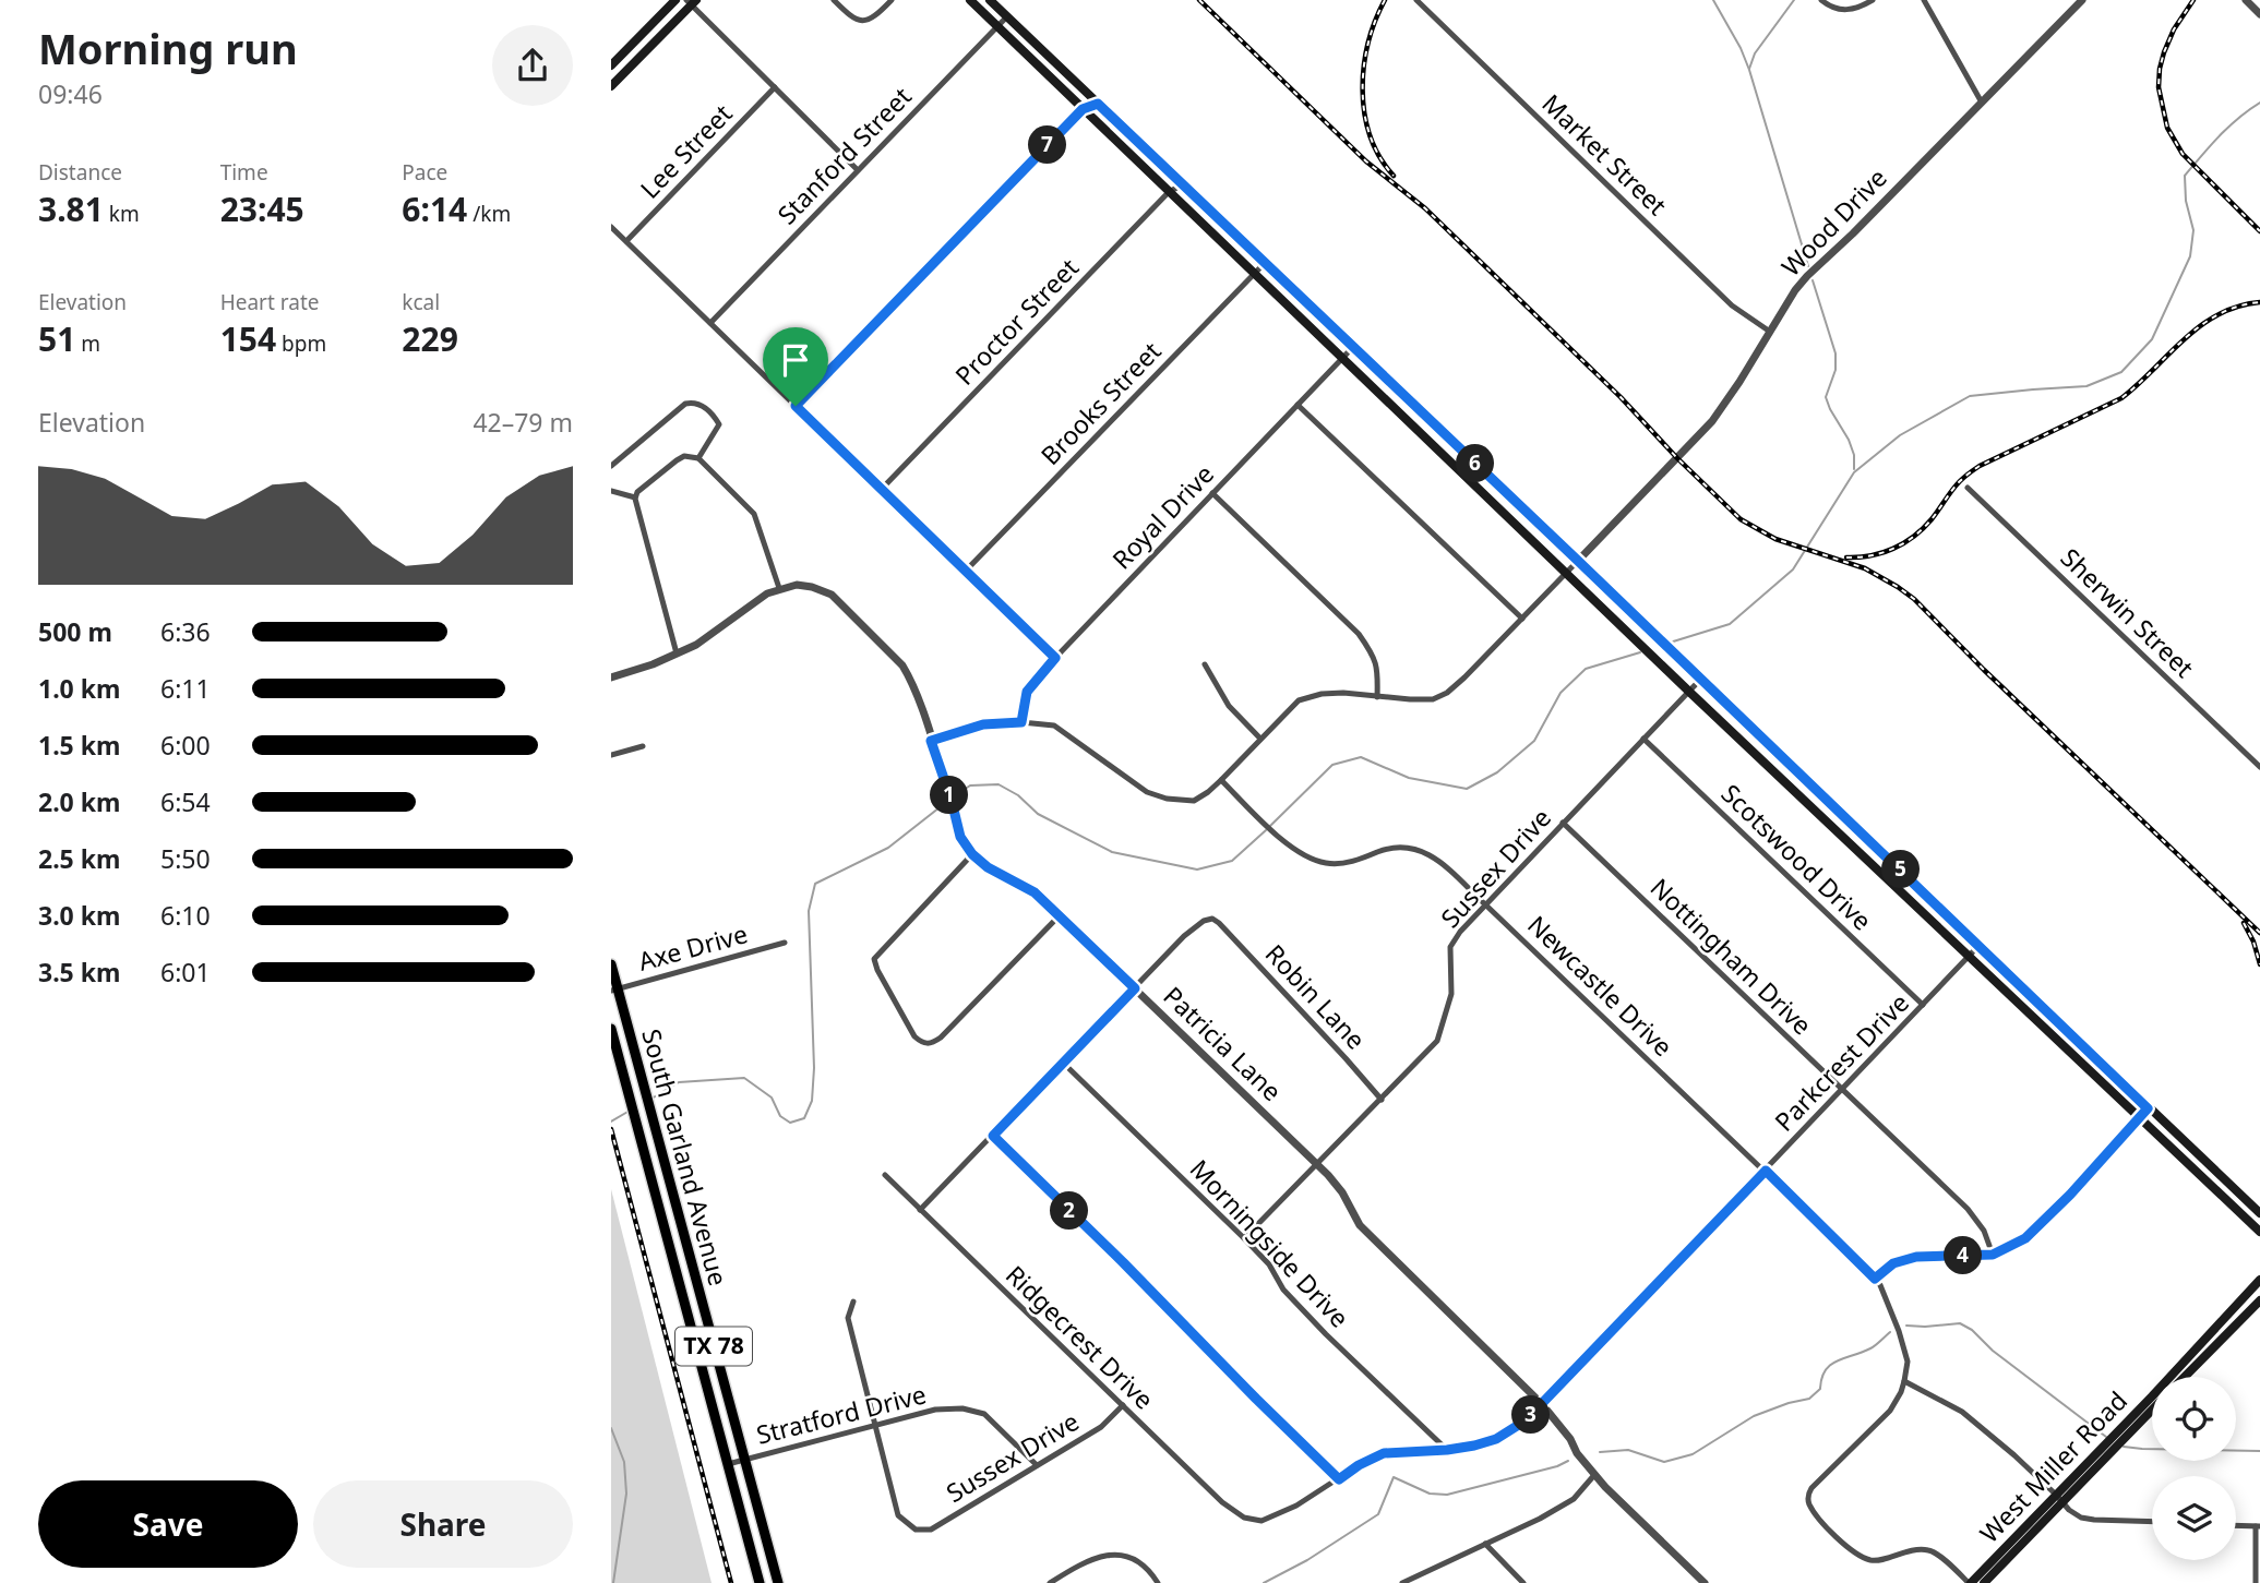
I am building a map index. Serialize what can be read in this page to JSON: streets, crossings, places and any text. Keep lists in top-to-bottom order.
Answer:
{
  "streets": {
    "main road": ["South Garland Avenue", "TX 78", "West Miller Road"],
    "street": [
      "Lee Street",
      "Market Street",
      "Stanford Street",
      "Wood Drive",
      "Proctor Street",
      "Brooks Street",
      "Royal Drive",
      "Sherwin Street",
      "Scotswood Drive",
      "Sussex Drive",
      "Axe Drive",
      "Nottingham Drive",
      "Newcastle Drive",
      "Robin Lane",
      "Patricia Lane",
      "Parkcrest Drive",
      "Morningside Drive",
      "Ridgecrest Drive",
      "Stratford Drive"
    ]
  },
  "crossings": [
    ["Market Street", "Wood Drive"],
    ["Scotswood Drive", "Sussex Drive"],
    ["Scotswood Drive", "Parkcrest Drive"],
    ["Sussex Drive", "Nottingham Drive"],
    ["Sussex Drive", "Newcastle Drive"],
    ["Sussex Drive", "Robin Lane"],
    ["Sussex Drive", "Patricia Lane"],
    ["Sussex Drive", "Morningside Drive"],
    ["Sussex Drive", "Ridgecrest Drive"],
    ["Sussex Drive", "Stratford Drive"],
    ["Axe Drive", "South Garland Avenue"],
    ["Nottingham Drive", "Parkcrest Drive"],
    ["Newcastle Drive", "Parkcrest Drive"],
    ["Robin Lane", "Patricia Lane"],
    ["Patricia Lane", "Parkcrest Drive"],
    ["Parkcrest Drive", "Morningside Drive"],
    ["Parkcrest Drive", "Ridgecrest Drive"],
    ["South Garland Avenue", "Stratford Drive"]
  ],
  "page": {
    "heading": ["Morning run", "09:46"],
    "pins": [
      "7",
      "6",
      "1",
      "5",
      "2",
      "4",
      "3"
    ],
    "stats": [
      ["Distance", "3.81 km"],
      ["Time", "23:45"],
      ["Pace", "6:14 /km"],
      ["Elevation", "51 m"],
      ["Heart rate", "154 bpm"],
      ["kcal", "229"]
    ],
    "chart": ["Elevation", "42–79 m"],
    "list": [
      {
        "name": "500 m",
        "note": "6:36"
      },
      {
        "name": "1.0 km",
        "note": "6:11"
      },
      {
        "name": "1.5 km",
        "note": "6:00"
      },
      {
        "name": "2.0 km",
        "note": "6:54"
      },
      {
        "name": "2.5 km",
        "note": "5:50"
      },
      {
        "name": "3.0 km",
        "note": "6:10"
      },
      {
        "name": "3.5 km",
        "note": "6:01"
      }
    ],
    "buttons": ["Save", "Share"]
  }
}
